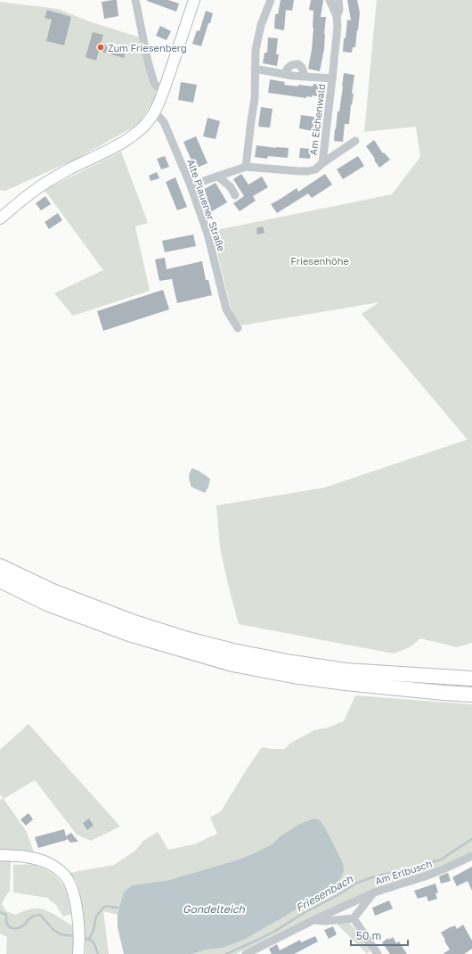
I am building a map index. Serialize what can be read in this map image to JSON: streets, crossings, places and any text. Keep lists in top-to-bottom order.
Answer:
{
  "streets": {
    "street": ["Am Eichenwald", "Alte Plauener Straße", "Am Erlbusch"]
  },
  "crossings": [
    ["Am Eichenwald", "Alte Plauener Straße"]
  ],
  "water": ["Friesenbach", "Gondelteich"],
  "parks": ["Friesenhöhe"],
  "places": ["Zum Friesenberg"],
  "scale_bar": "50 m"
}
